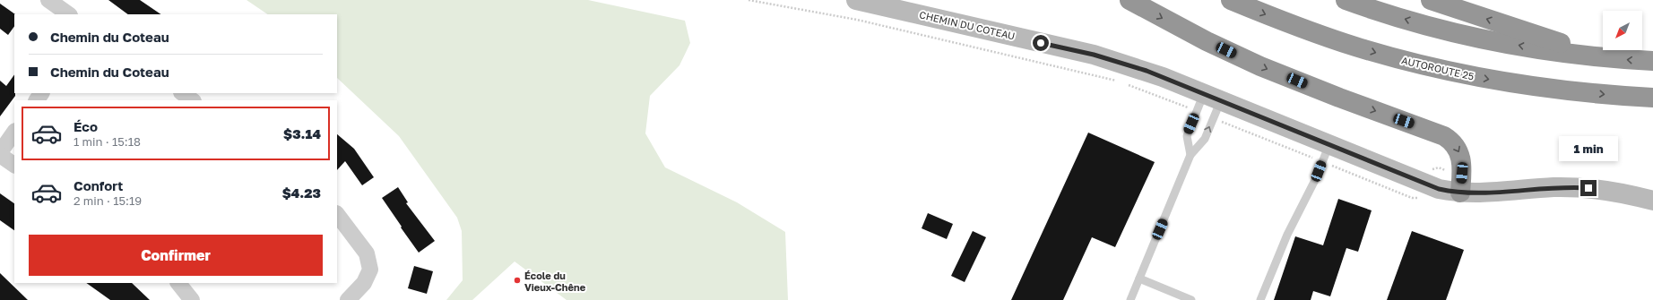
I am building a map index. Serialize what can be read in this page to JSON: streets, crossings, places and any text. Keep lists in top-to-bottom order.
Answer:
{
  "streets": {
    "highway": ["AUTOROUTE 25"],
    "street": ["CHEMIN DU COTEAU"]
  },
  "places": ["École du Vieux-Chêne"],
  "north": "bottom left",
  "page": {
    "banner": ["Chemin du Coteau", "Chemin du Coteau"],
    "list": [
      {
        "name": "Éco",
        "note": "1 min · 15:18",
        "value": "$3.14"
      },
      {
        "name": "Confort",
        "note": "2 min · 15:19",
        "value": "$4.23"
      }
    ],
    "bubble": "1 min",
    "buttons": "Confirmer"
  }
}
